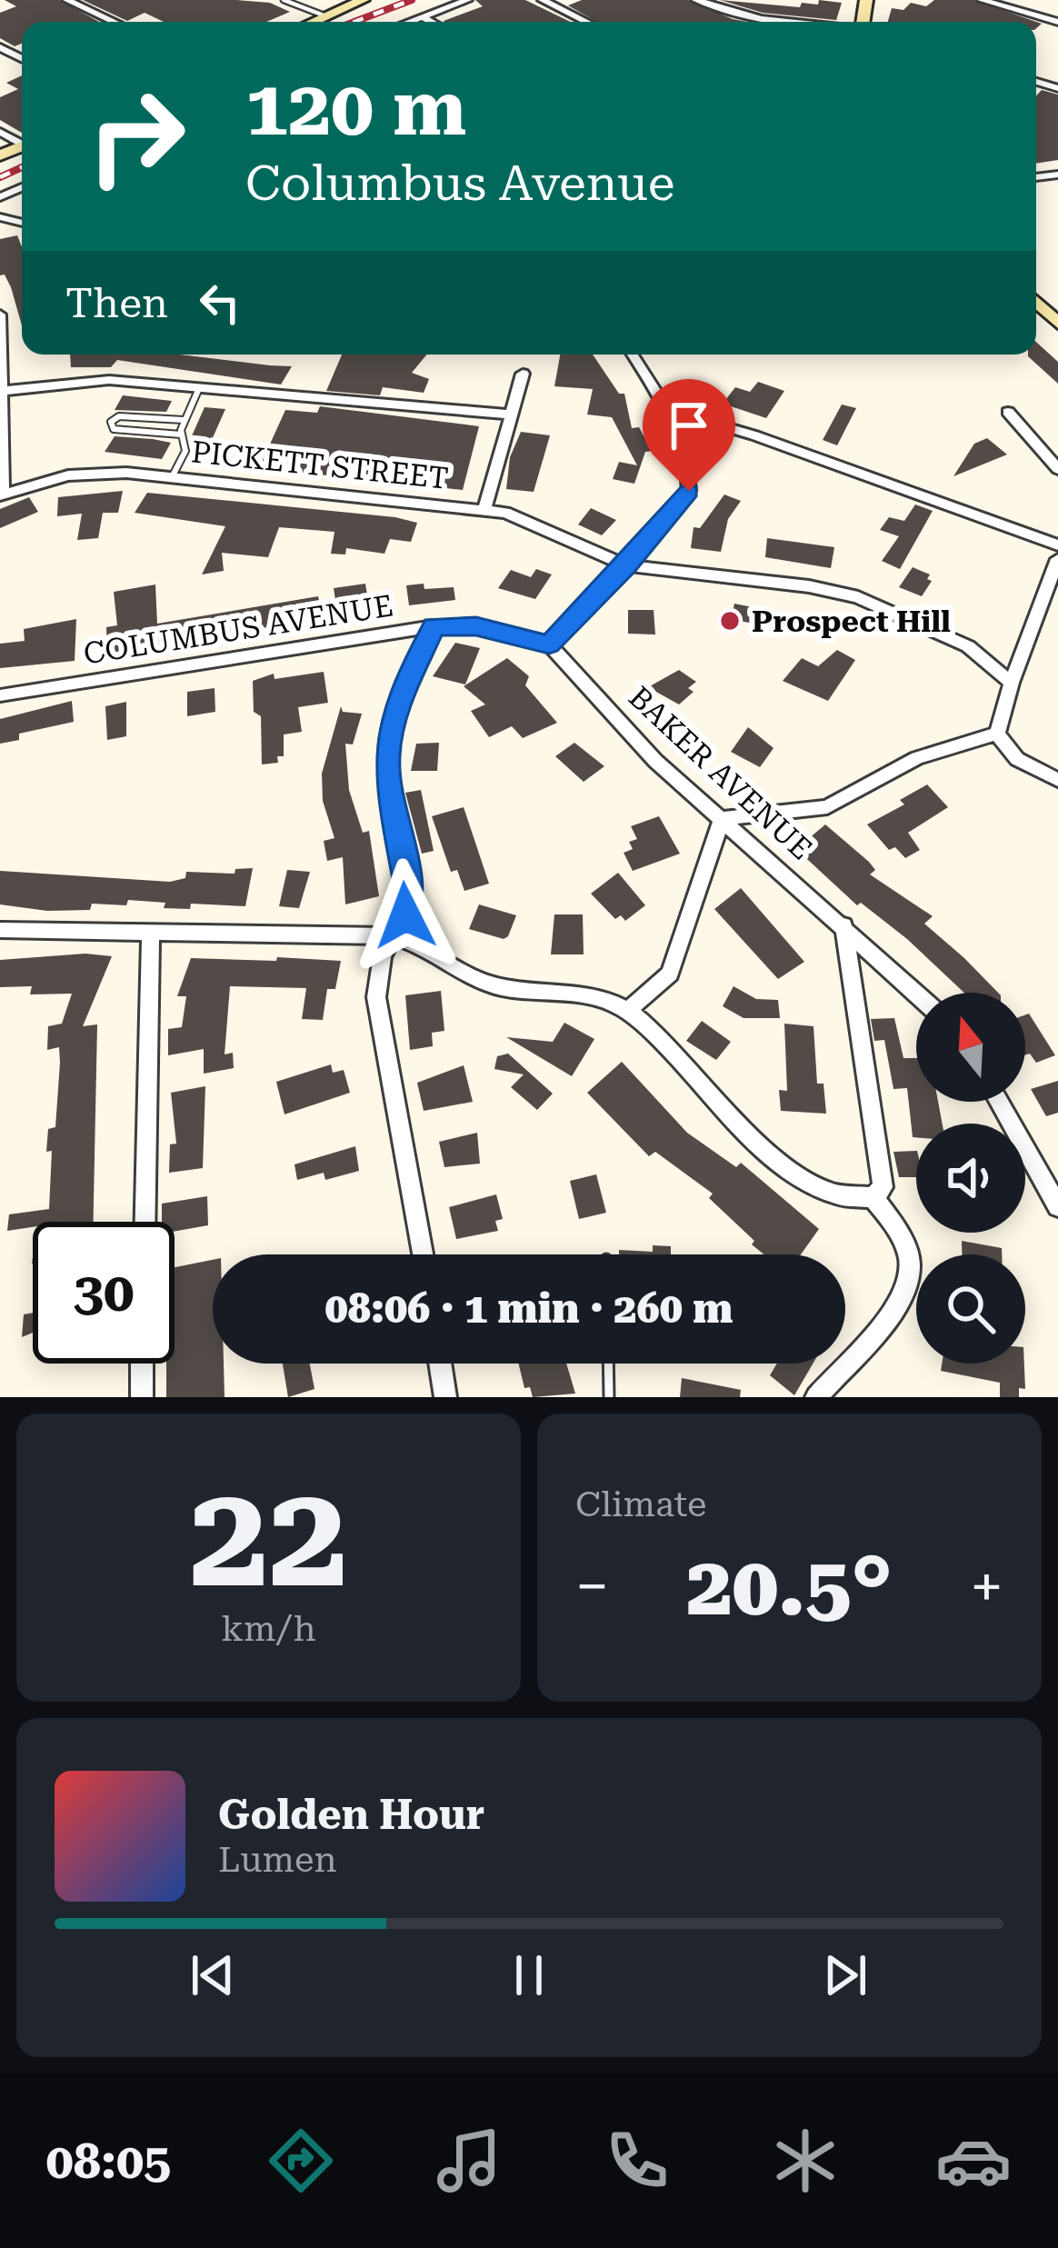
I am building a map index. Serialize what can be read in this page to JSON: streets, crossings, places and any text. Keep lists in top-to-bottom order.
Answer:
{
  "streets": {
    "street": ["PICKETT STREET", "COLUMBUS AVENUE", "BAKER AVENUE"]
  },
  "crossings": [
    ["COLUMBUS AVENUE", "BAKER AVENUE"]
  ],
  "places": ["Prospect Hill"],
  "north": "top",
  "page": {
    "turn": ["120 m", "Columbus Avenue"],
    "then": "Then",
    "limit": "30",
    "trip": "08:06 · 1 min · 260 m",
    "tile": [
      ["22", "km/h"],
      "Climate"
    ],
    "heat": ["−", "20.5°", "+"],
    "song": ["Golden Hour", "Lumen"],
    "tabs": "08:05"
  }
}
